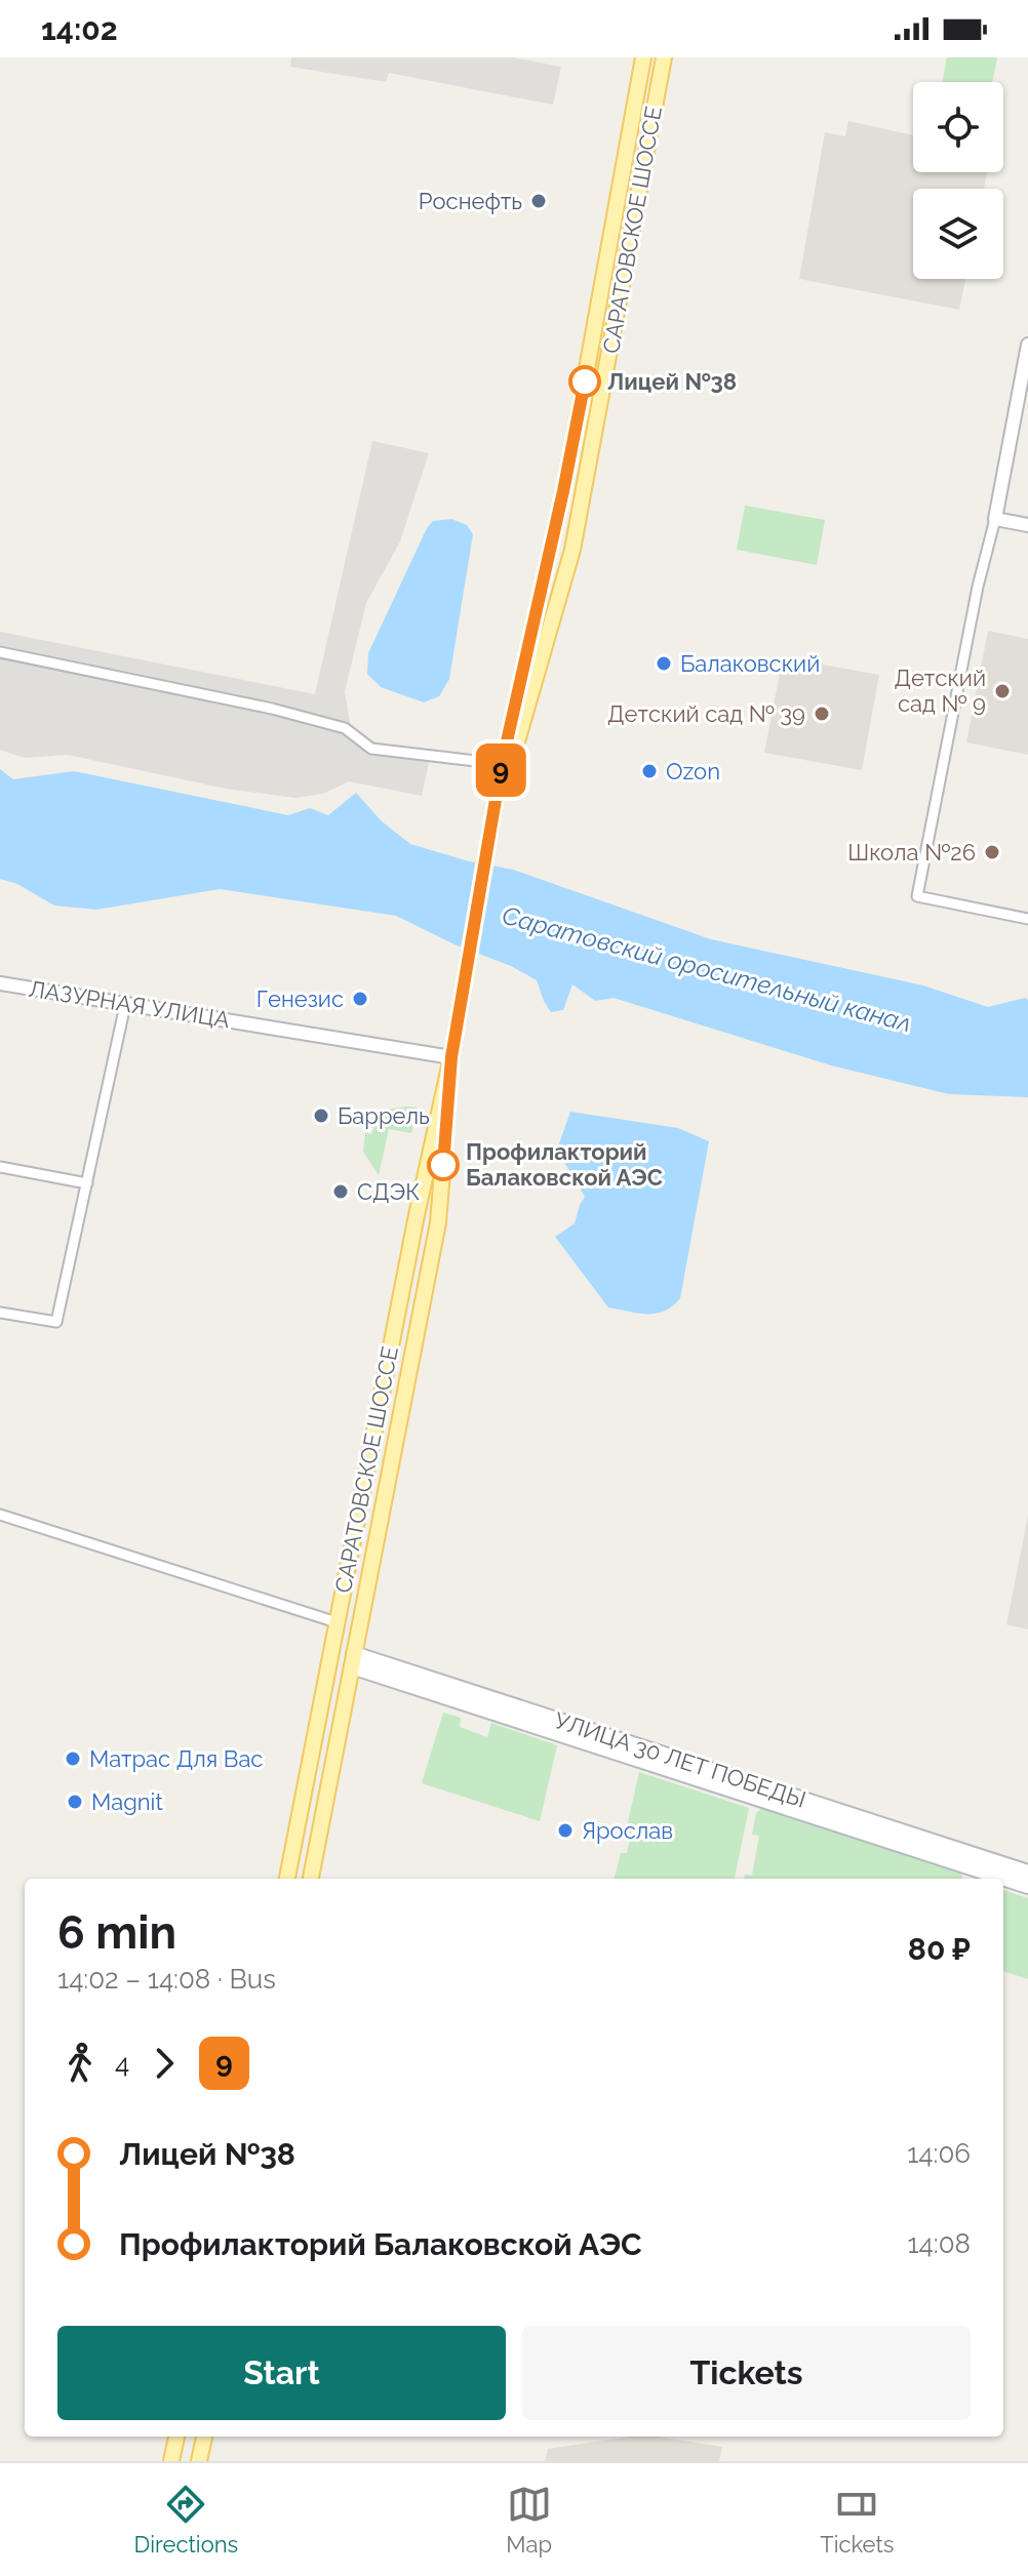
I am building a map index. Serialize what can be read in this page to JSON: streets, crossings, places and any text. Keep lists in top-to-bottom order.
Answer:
{
  "streets": {
    "main road": ["САРАТОВСКОЕ ШОССЕ", "УЛИЦА 30 ЛЕТ ПОБЕДЫ"],
    "street": ["ЛАЗУРНАЯ УЛИЦА"]
  },
  "crossings": [
    ["САРАТОВСКОЕ ШОССЕ", "ЛАЗУРНАЯ УЛИЦА"],
    ["САРАТОВСКОЕ ШОССЕ", "УЛИЦА 30 ЛЕТ ПОБЕДЫ"]
  ],
  "water": ["Саратовский оросительный канал"],
  "places": [
    "Роснефть",
    "Лицей №38",
    "Балаковский",
    "Детский сад № 9",
    "Детский сад № 39",
    "Ozon",
    "Школа №26",
    "Генезис",
    "Баррель",
    "Профилакторий Балаковской АЭС",
    "СДЭК",
    "Матрас Для Вас",
    "Magnit",
    "Ярослав"
  ],
  "lines": ["bus line 9"],
  "page": {
    "status": "14:02",
    "on_map": "9",
    "heading": ["6 min", "14:02 – 14:08 · Bus", "80 ₽"],
    "legs": ["4", "9"],
    "list": [
      {
        "name": "Лицей №38",
        "value": "14:06"
      },
      {
        "name": "Профилакторий Балаковской АЭС",
        "value": "14:08"
      }
    ],
    "buttons": ["Start", "Tickets"],
    "tabs": ["Directions", "Map", "Tickets"]
  }
}
